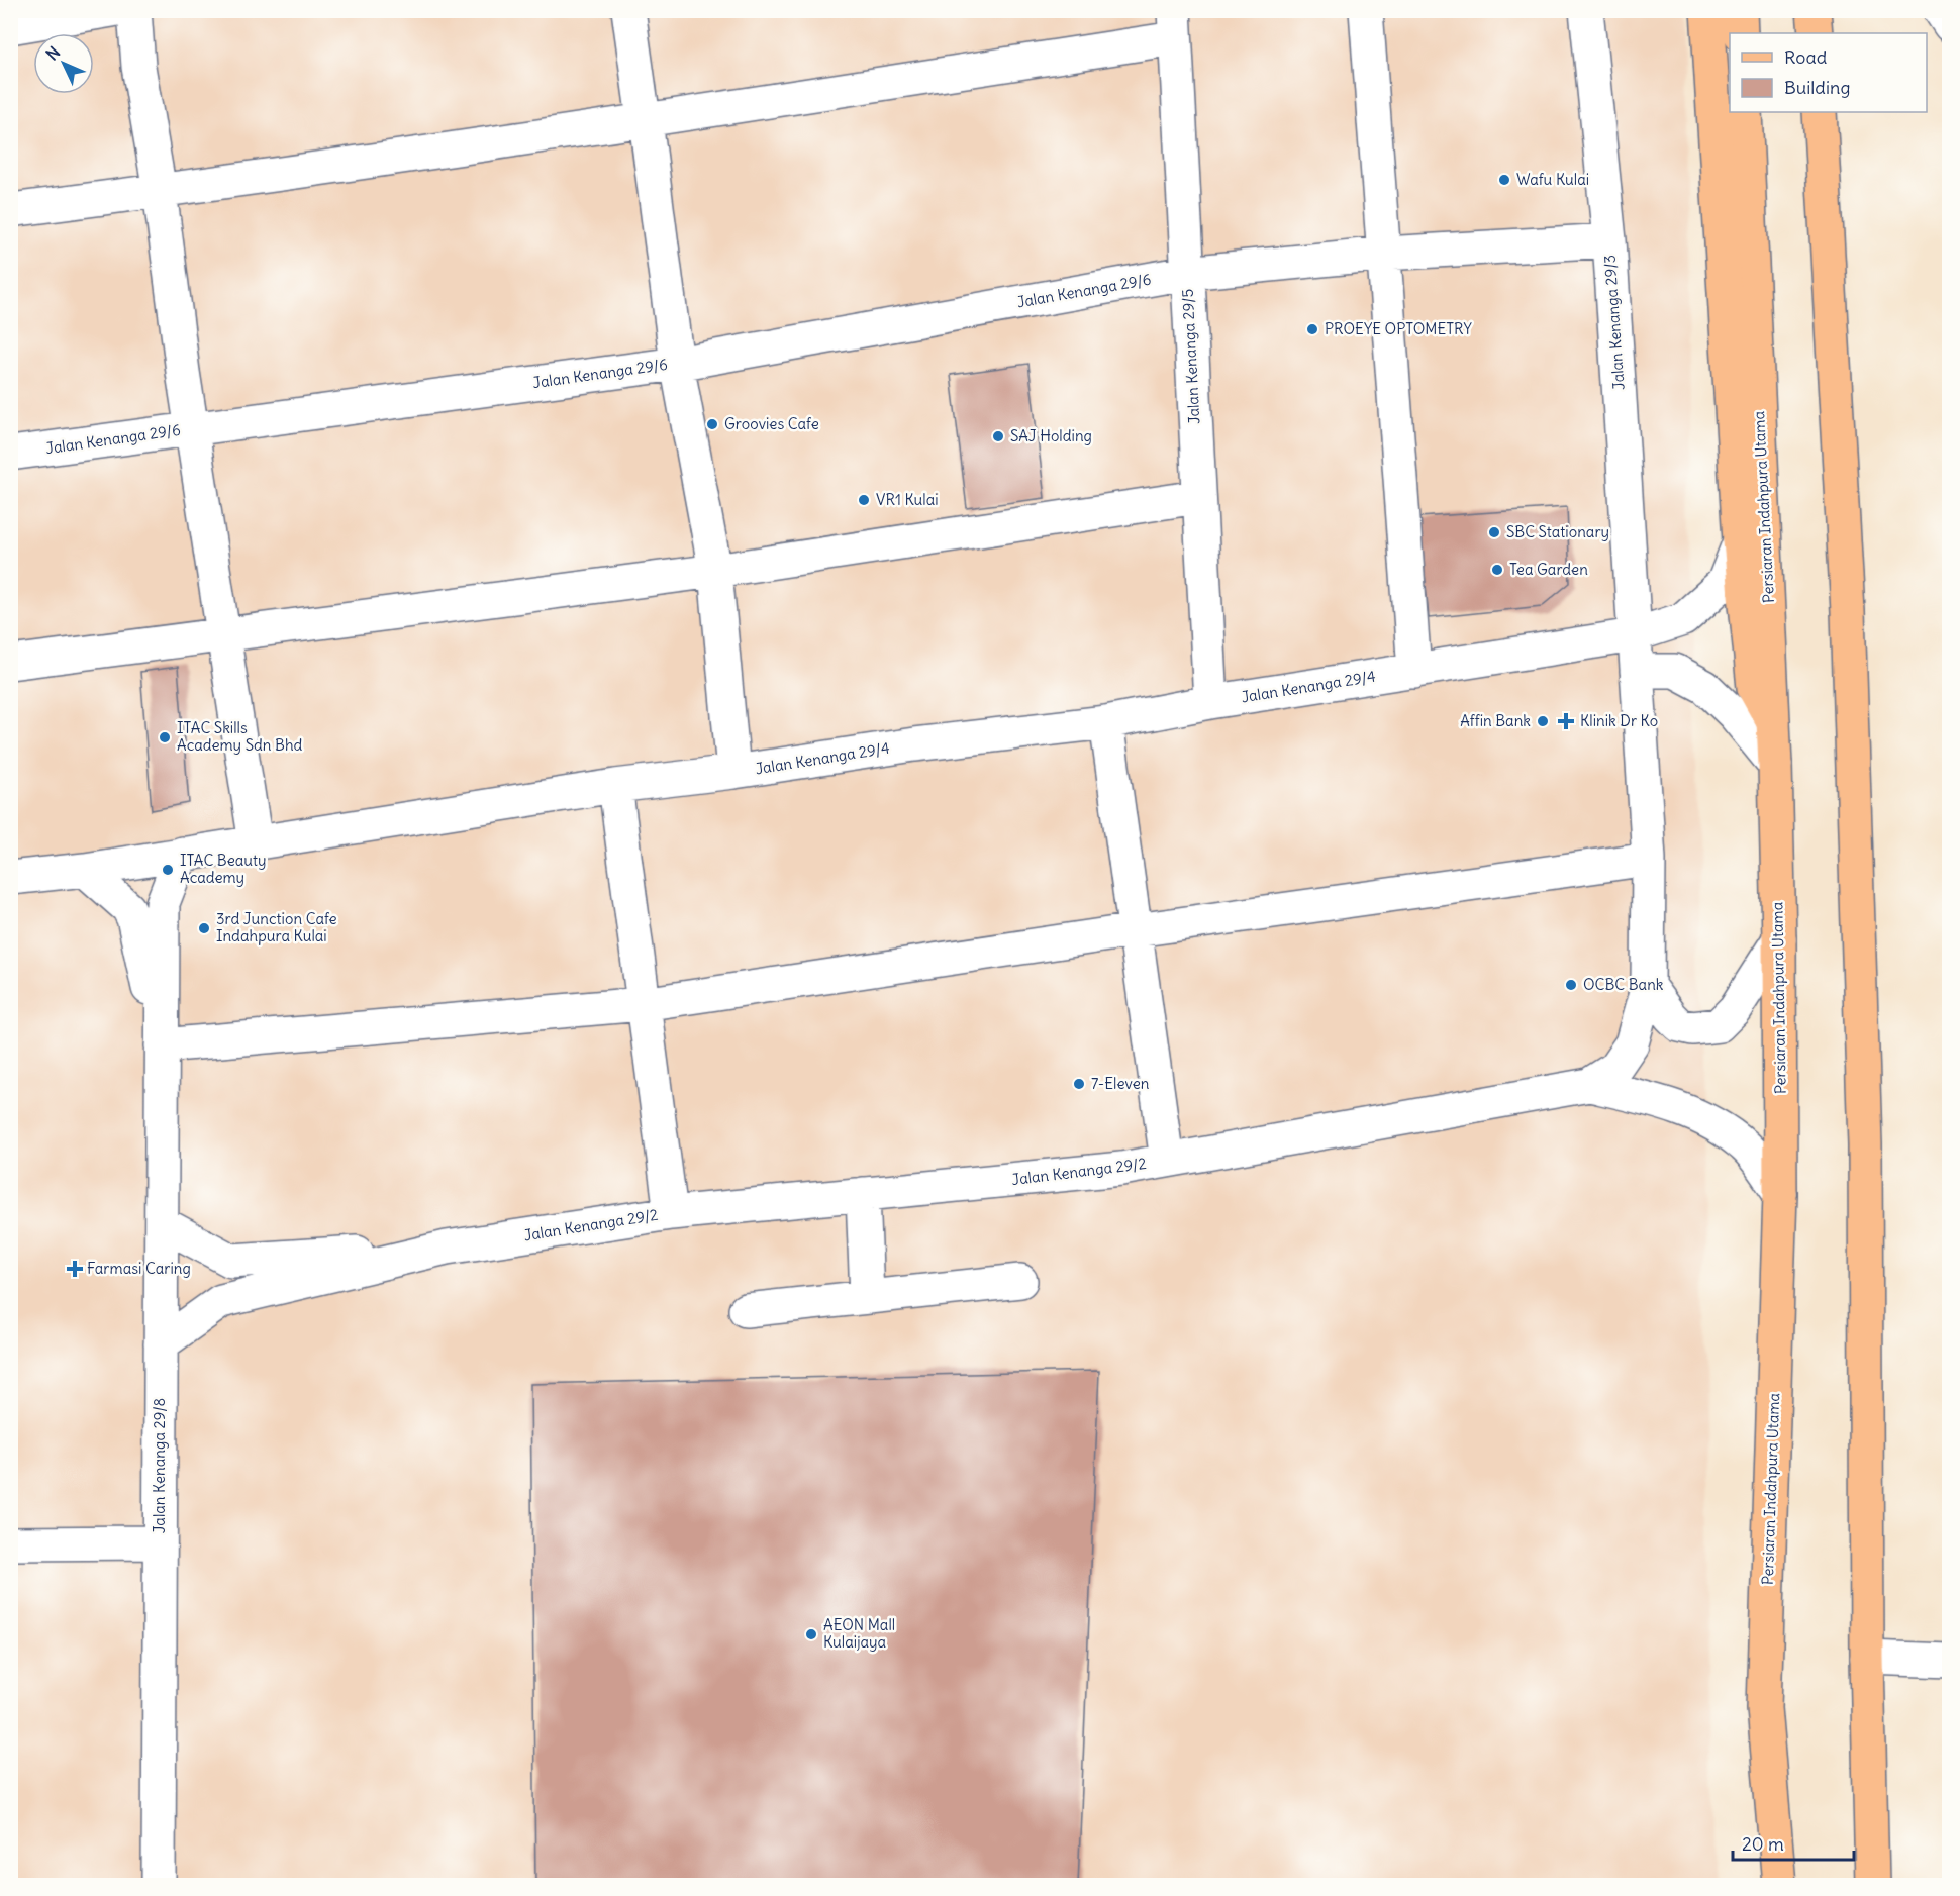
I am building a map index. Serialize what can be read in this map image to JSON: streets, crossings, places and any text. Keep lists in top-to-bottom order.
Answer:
{
  "streets": {
    "main road": ["Persiaran Indahpura Utama"],
    "street": [
      "Jalan Kenanga 29/6",
      "Jalan Kenanga 29/3",
      "Jalan Kenanga 29/5",
      "Jalan Kenanga 29/4",
      "Jalan Kenanga 29/2",
      "Jalan Kenanga 29/8"
    ]
  },
  "crossings": [
    ["Jalan Kenanga 29/6", "Jalan Kenanga 29/3"],
    ["Jalan Kenanga 29/6", "Jalan Kenanga 29/5"],
    ["Jalan Kenanga 29/3", "Jalan Kenanga 29/4"],
    ["Jalan Kenanga 29/3", "Jalan Kenanga 29/2"],
    ["Jalan Kenanga 29/5", "Jalan Kenanga 29/4"],
    ["Jalan Kenanga 29/4", "Jalan Kenanga 29/8"],
    ["Jalan Kenanga 29/2", "Jalan Kenanga 29/8"]
  ],
  "places": {
    "other": [
      "Wafu Kulai",
      "PROEYE OPTOMETRY",
      "Groovies Cafe",
      "SAJ Holding",
      "VR1 Kulai",
      "SBC Stationary",
      "Tea Garden",
      "Affin Bank",
      "ITAC Skills Academy Sdn Bhd",
      "ITAC Beauty Academy",
      "3rd Junction Cafe Indahpura Kulai",
      "OCBC Bank",
      "7-Eleven",
      "AEON Mall Kulaijaya"
    ],
    "health": ["Klinik Dr Ko", "Farmasi Caring"]
  },
  "legend": ["Road", "Building"],
  "scale_bar": "20 m",
  "north": "top left"
}
